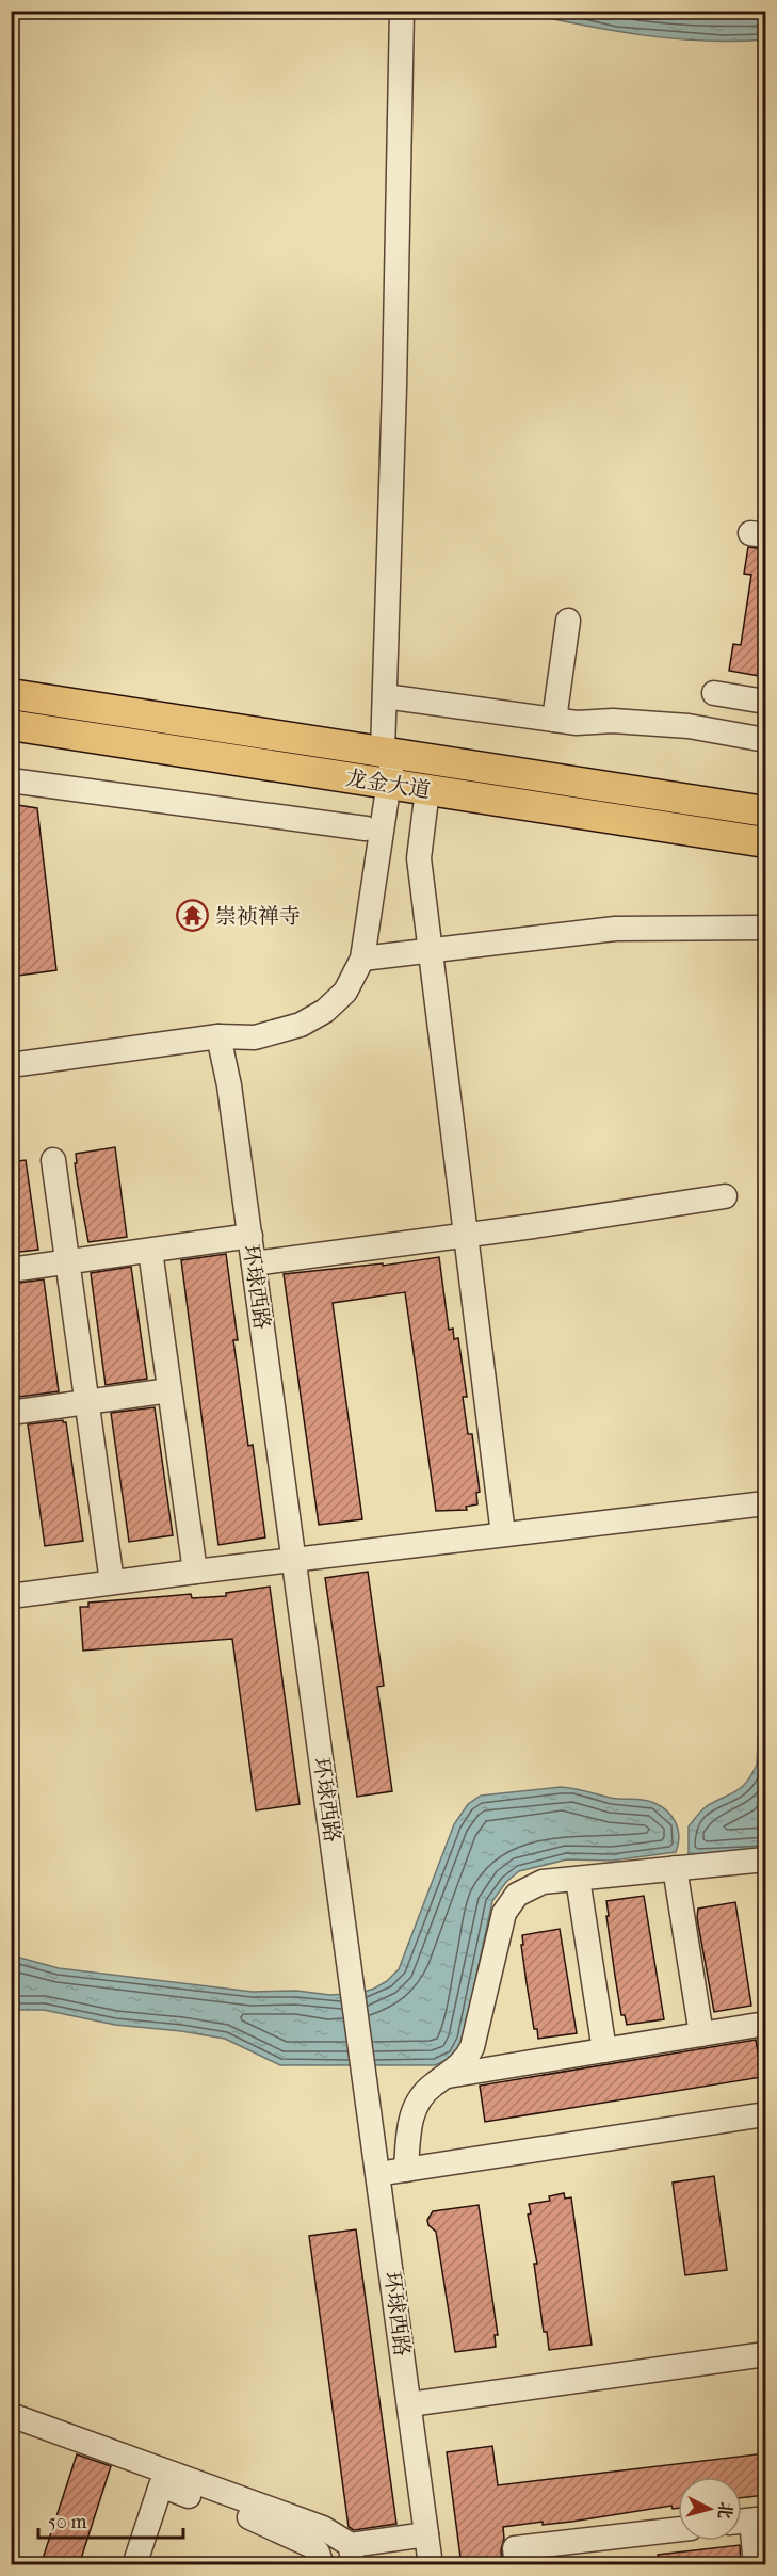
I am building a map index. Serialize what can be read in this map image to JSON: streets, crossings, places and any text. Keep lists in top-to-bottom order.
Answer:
{
  "streets": {
    "main road": ["龙金大道"],
    "street": ["环球西路"]
  },
  "places": {
    "temple": ["崇祯禅寺"]
  },
  "scale_bar": "50 m",
  "north": "right"
}
